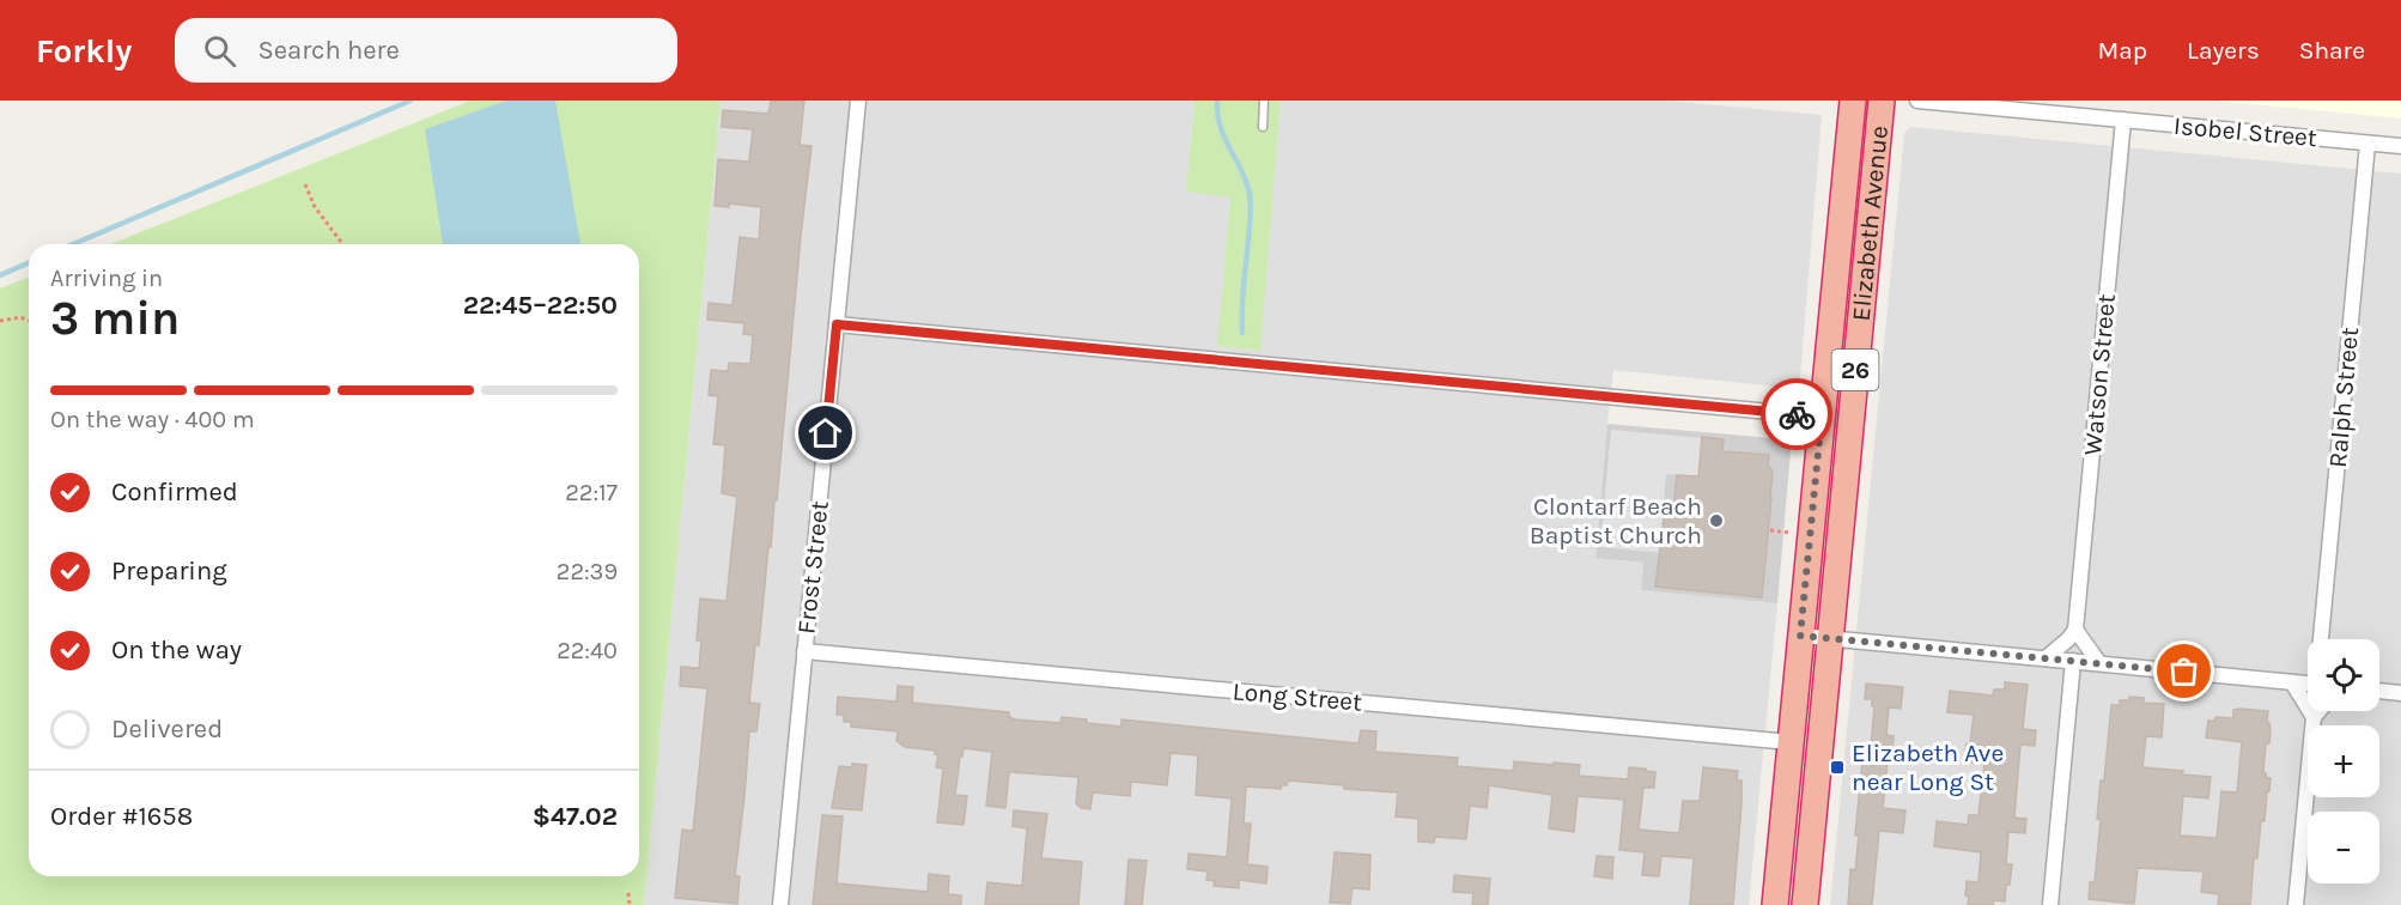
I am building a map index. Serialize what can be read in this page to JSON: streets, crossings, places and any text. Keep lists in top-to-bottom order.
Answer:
{
  "streets": {
    "highway": ["Elizabeth Avenue", "26"],
    "street": [
      "Isobel Street",
      "Watson Street",
      "Ralph Street",
      "Frost Street",
      "Long Street"
    ]
  },
  "crossings": [
    ["Isobel Street", "Watson Street"],
    ["Isobel Street", "Ralph Street"],
    ["Elizabeth Avenue", "Long Street"],
    ["Frost Street", "Long Street"]
  ],
  "places": {
    "other": ["Clontarf Beach Baptist Church"],
    "transit": ["Elizabeth Ave near Long St"]
  },
  "page": {
    "header": "Forkly",
    "search": "Search here",
    "nav": ["Map", "Layers", "Share"],
    "heading": ["3 min", "Arriving in", "22:45–22:50"],
    "panel": ["Order #1658", "$47.02"],
    "bar": "On the way · 400 m",
    "list": [
      ["Confirmed", "22:17"],
      ["Preparing", "22:39"],
      ["On the way", "22:40"],
      "Delivered"
    ],
    "map_buttons": ["+", "−"]
  }
}
